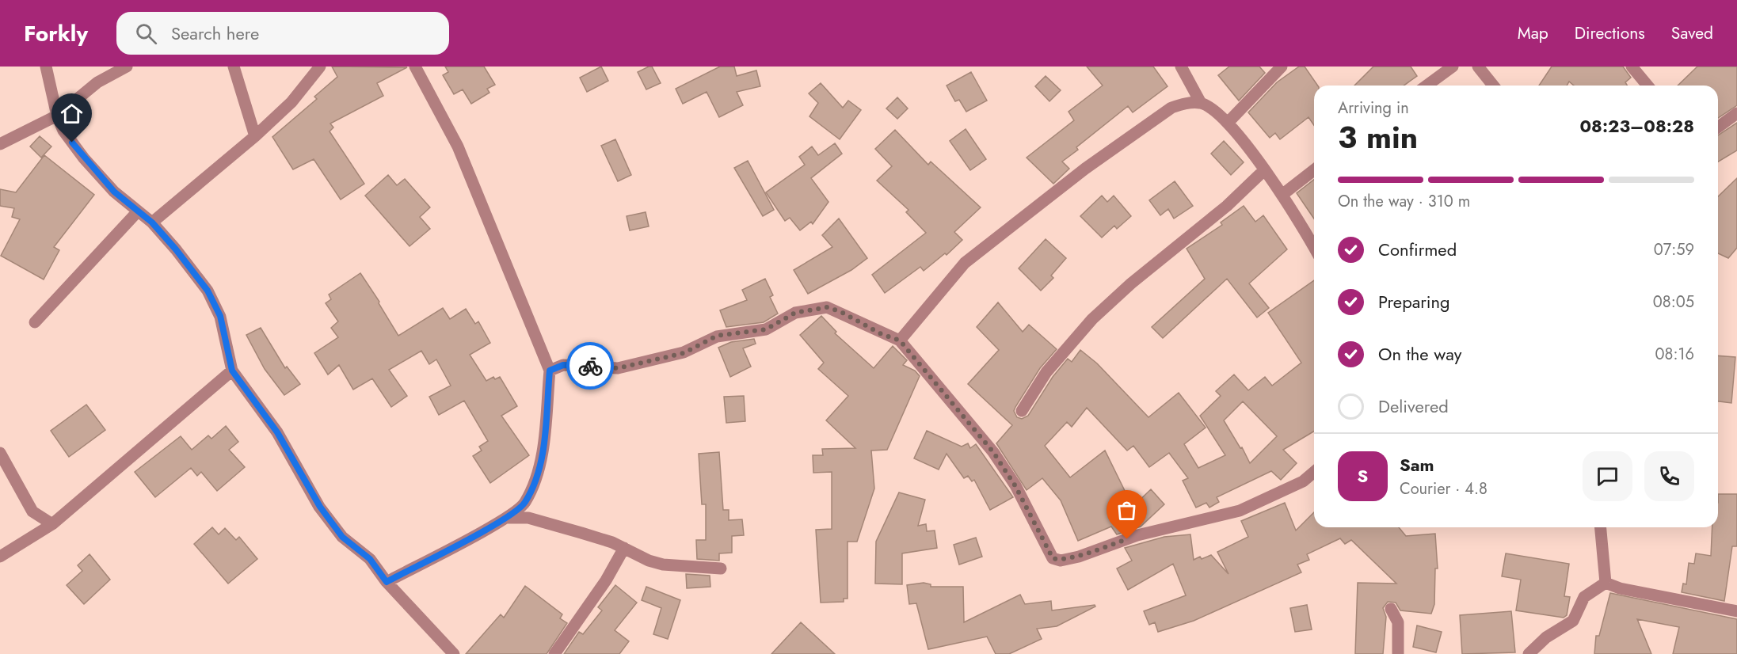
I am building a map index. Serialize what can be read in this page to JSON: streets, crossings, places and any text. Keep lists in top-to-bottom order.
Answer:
{
  "page": {
    "header": "Forkly",
    "search": "Search here",
    "nav": ["Map", "Directions", "Saved"],
    "heading": ["3 min", "Arriving in", "08:23–08:28"],
    "panel": ["Sam", "Courier · 4.8"],
    "bar": "On the way · 310 m",
    "list": [
      ["Confirmed", "07:59"],
      ["Preparing", "08:05"],
      ["On the way", "08:16"],
      "Delivered"
    ],
    "round": "S"
  }
}
